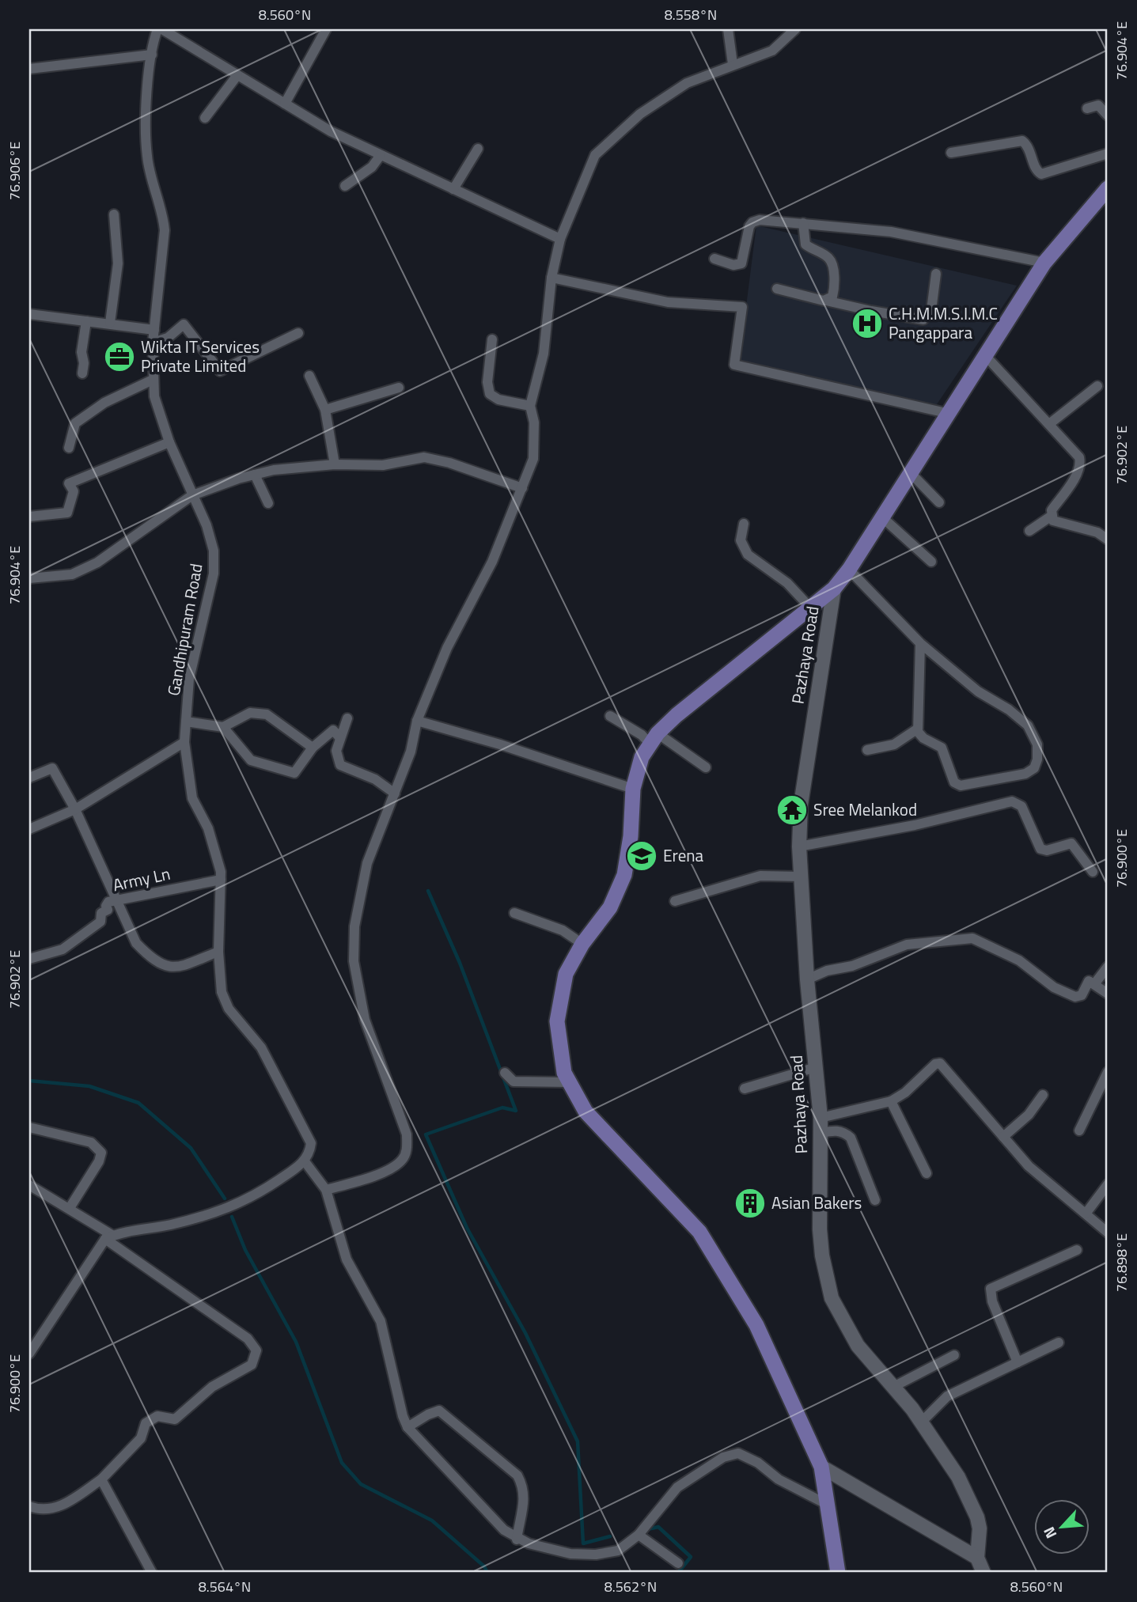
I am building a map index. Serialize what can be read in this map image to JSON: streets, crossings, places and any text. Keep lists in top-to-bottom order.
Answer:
{
  "streets": {
    "street": ["Gandhipuram Road", "Pazhaya Road", "Army Ln"]
  },
  "crossings": [
    ["Gandhipuram Road", "Army Ln"]
  ],
  "places": {
    "hospital": ["C.H.M.M.S.I.M.C Pangappara"],
    "office": ["Wikta IT Services Private Limited"],
    "temple": ["Sree Melankod"],
    "school or university": ["Erena"],
    "building": ["Asian Bakers"]
  },
  "north": "bottom left",
  "coordinates": [
    "8.560°N",
    "8.558°N",
    "76.904°E",
    "76.906°E",
    "76.902°E",
    "76.900°E",
    "76.898°E",
    "8.564°N",
    "8.562°N"
  ]
}
